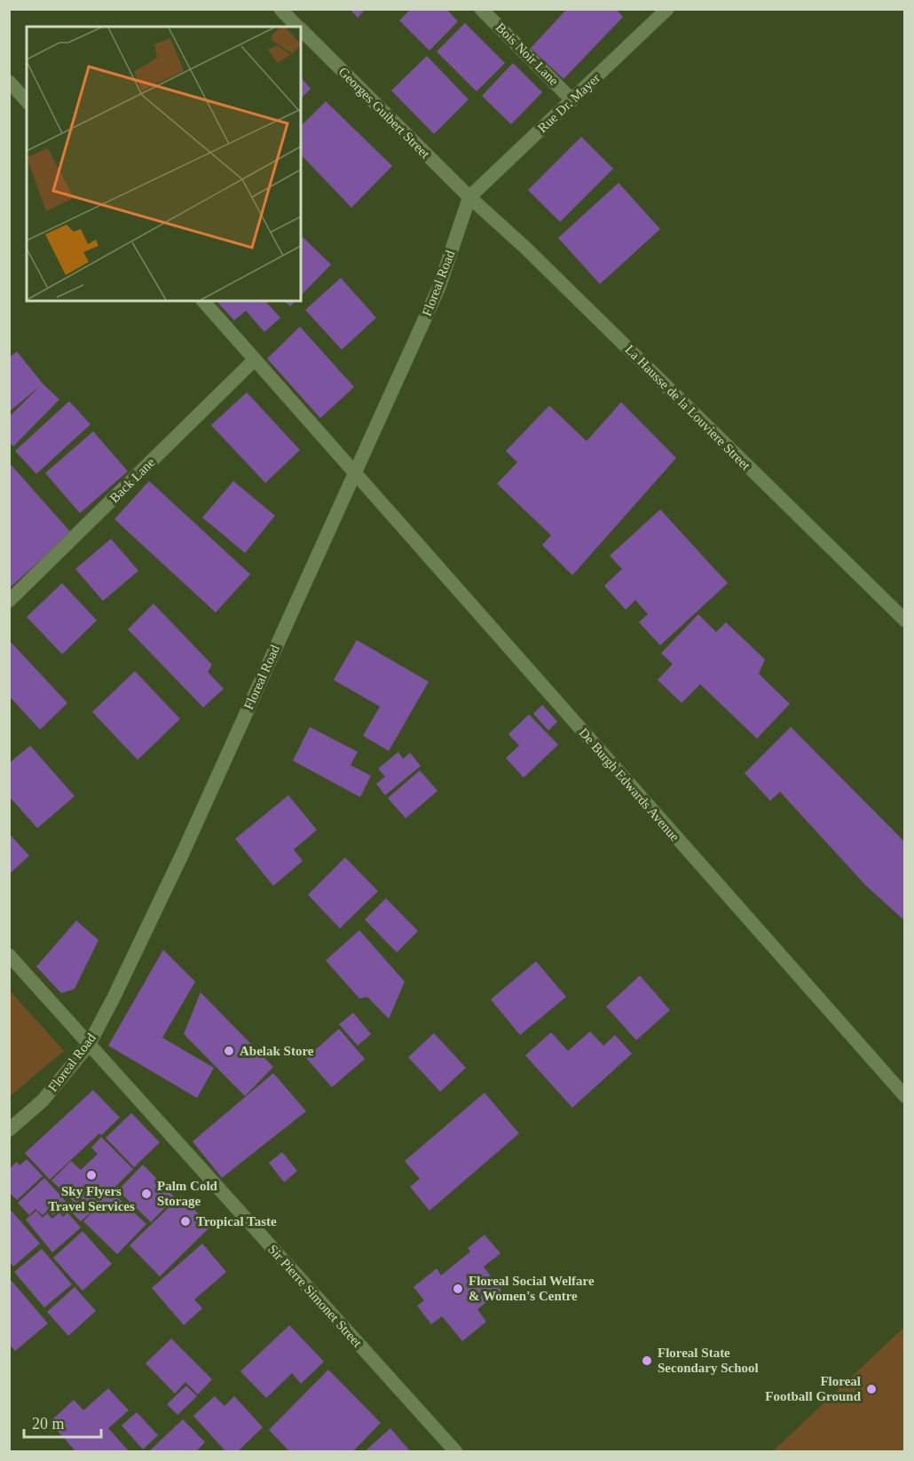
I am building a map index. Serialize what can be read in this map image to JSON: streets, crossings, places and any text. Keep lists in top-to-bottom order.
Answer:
{
  "streets": {
    "street": [
      "Bois Noir Lane",
      "Rue Dr. Mayer",
      "Georges Guibert Street",
      "Floreal Road",
      "La Hausse de la Louviere Street",
      "Back Lane",
      "De Burgh Edwards Avenue",
      "Sir Pierre Simonet Street"
    ]
  },
  "crossings": [
    ["Bois Noir Lane", "Rue Dr. Mayer"],
    ["Rue Dr. Mayer", "Georges Guibert Street"],
    ["Rue Dr. Mayer", "Floreal Road"],
    ["Rue Dr. Mayer", "La Hausse de la Louviere Street"],
    ["Georges Guibert Street", "Floreal Road"],
    ["Georges Guibert Street", "La Hausse de la Louviere Street"],
    ["Floreal Road", "La Hausse de la Louviere Street"],
    ["Floreal Road", "De Burgh Edwards Avenue"],
    ["Floreal Road", "Sir Pierre Simonet Street"],
    ["Back Lane", "De Burgh Edwards Avenue"]
  ],
  "places": [
    "Abelak Store",
    "Sky Flyers Travel Services",
    "Palm Cold Storage",
    "Tropical Taste",
    "Floreal Social Welfare & Women's Centre",
    "Floreal State Secondary School",
    "Floreal Football Ground"
  ],
  "scale_bar": "20 m"
}
